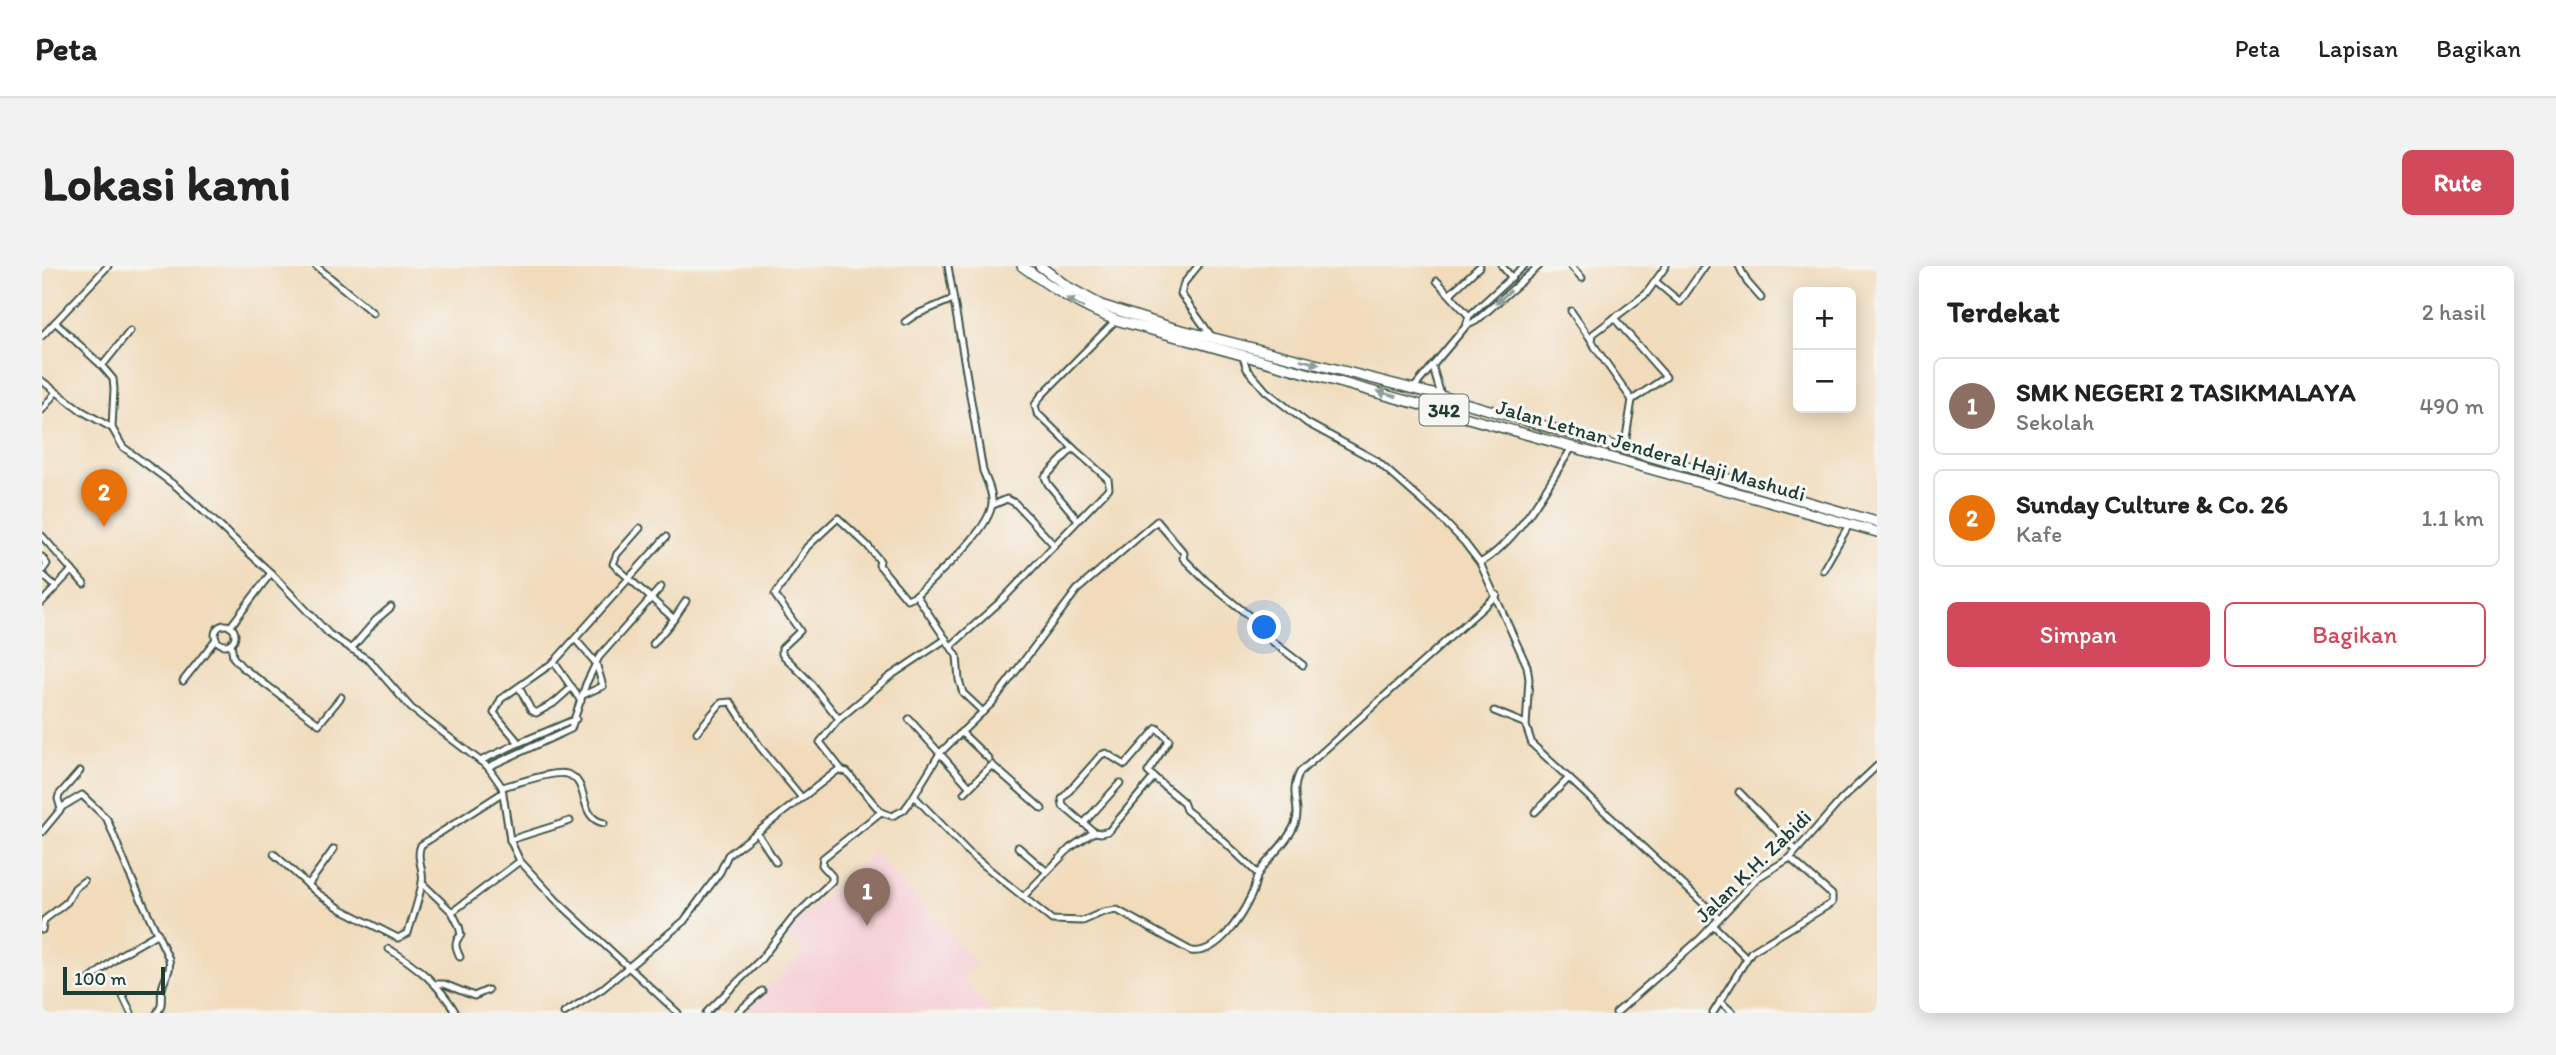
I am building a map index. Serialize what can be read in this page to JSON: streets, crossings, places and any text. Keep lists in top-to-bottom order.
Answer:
{
  "streets": {
    "main road": ["342", "Jalan Letnan Jenderal Haji Mashudi"],
    "street": ["Jalan K.H. Zabidi"]
  },
  "scale_bar": "100 m",
  "page": {
    "header": "Peta",
    "nav": ["Peta", "Lapisan", "Bagikan"],
    "buttons": [
      "Rute",
      ["Simpan", "Bagikan"]
    ],
    "title": "Lokasi kami",
    "heading": ["Terdekat", "2 hasil"],
    "map_buttons": ["+", "−"],
    "list": [
      {
        "mark": "1",
        "name": "SMK NEGERI 2 TASIKMALAYA",
        "note": "Sekolah",
        "value": "490 m"
      },
      {
        "mark": "2",
        "name": "Sunday Culture & Co. 26",
        "note": "Kafe",
        "value": "1.1 km"
      }
    ],
    "pins": ["2", "1"],
    "scale": "100 m"
  }
}
